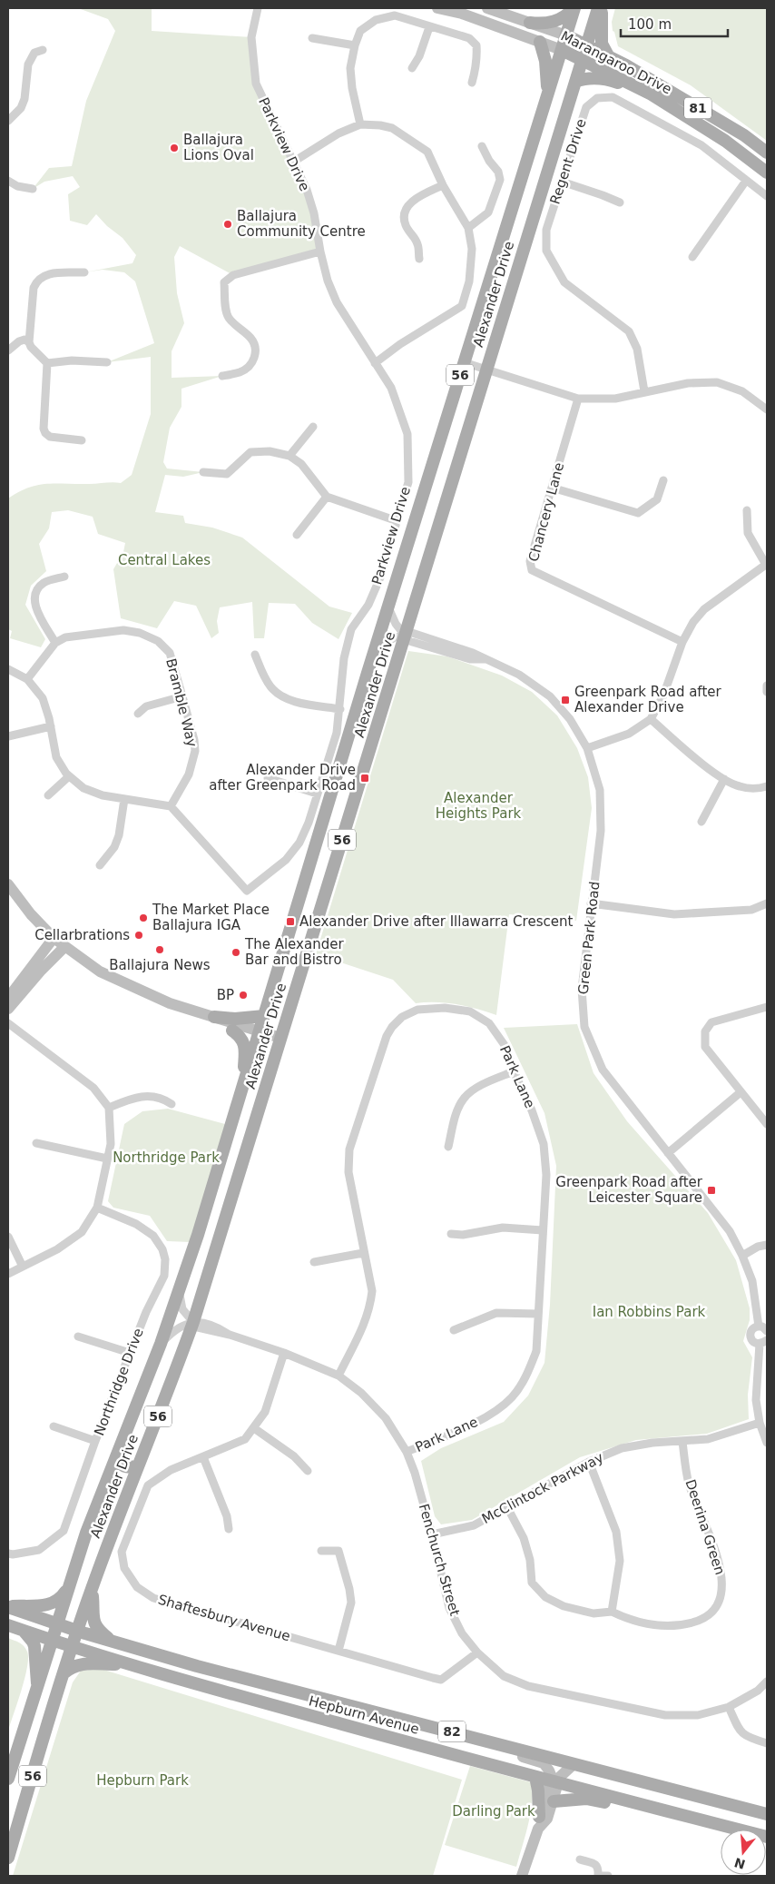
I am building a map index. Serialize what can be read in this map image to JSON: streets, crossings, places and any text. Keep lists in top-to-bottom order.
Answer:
{
  "streets": {
    "main road": [
      "Marangaroo Drive",
      "81",
      "Alexander Drive",
      "56",
      "Hepburn Avenue",
      "82"
    ],
    "street": [
      "Parkview Drive",
      "Regent Drive",
      "Chancery Lane",
      "Bramble Way",
      "Green Park Road",
      "Park Lane",
      "Northridge Drive",
      "McClintock Parkway",
      "Deerina Green",
      "Fenchurch Street",
      "Shaftesbury Avenue"
    ]
  },
  "crossings": [
    ["Marangaroo Drive", "Alexander Drive"],
    ["Parkview Drive", "Bramble Way"],
    ["Alexander Drive", "Green Park Road"],
    ["Alexander Drive", "Fenchurch Street"],
    ["Alexander Drive", "Hepburn Avenue"],
    ["Park Lane", "Fenchurch Street"],
    ["McClintock Parkway", "Deerina Green"],
    ["McClintock Parkway", "Fenchurch Street"],
    ["Fenchurch Street", "Shaftesbury Avenue"]
  ],
  "parks": [
    "Central Lakes",
    "Alexander Heights Park",
    "Northridge Park",
    "Ian Robbins Park",
    "Hepburn Park",
    "Darling Park"
  ],
  "places": {
    "other": [
      "Ballajura Lions Oval",
      "Ballajura Community Centre",
      "The Market Place Ballajura IGA",
      "Cellarbrations",
      "Ballajura News",
      "The Alexander Bar and Bistro",
      "BP"
    ],
    "transit": [
      "Greenpark Road after Alexander Drive",
      "Alexander Drive after Greenpark Road",
      "Alexander Drive after Illawarra Crescent",
      "Greenpark Road after Leicester Square"
    ]
  },
  "scale_bar": "100 m",
  "north": "bottom"
}
